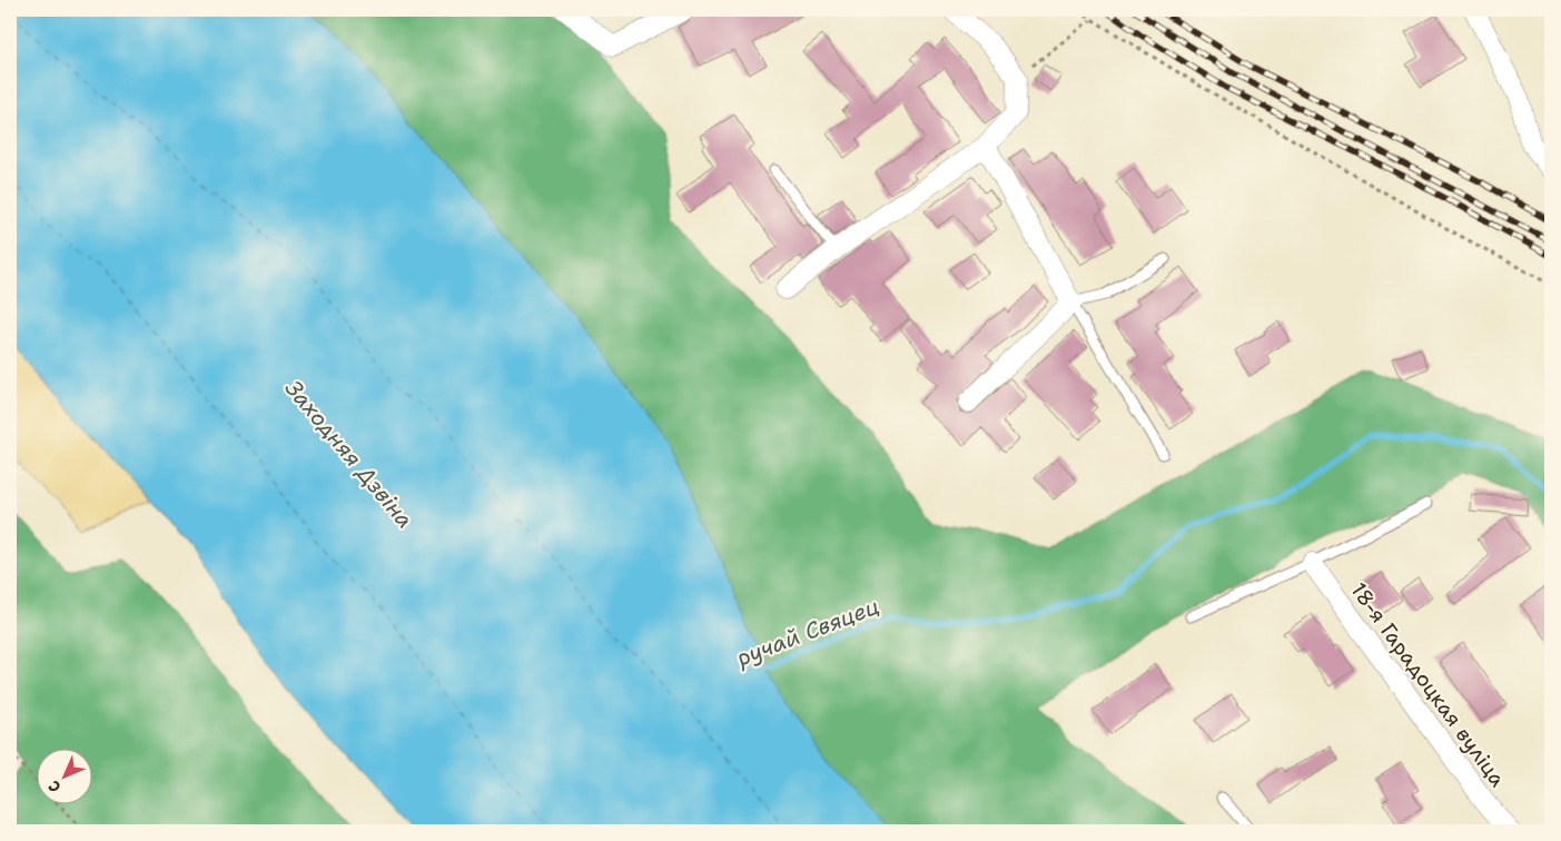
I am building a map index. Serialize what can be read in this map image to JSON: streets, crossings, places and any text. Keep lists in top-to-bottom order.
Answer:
{
  "streets": {
    "street": ["18-я Гарадоцкая вуліца"]
  },
  "water": ["Заходняя Дзвіна", "ручай Свяцец"],
  "north": "bottom left"
}
